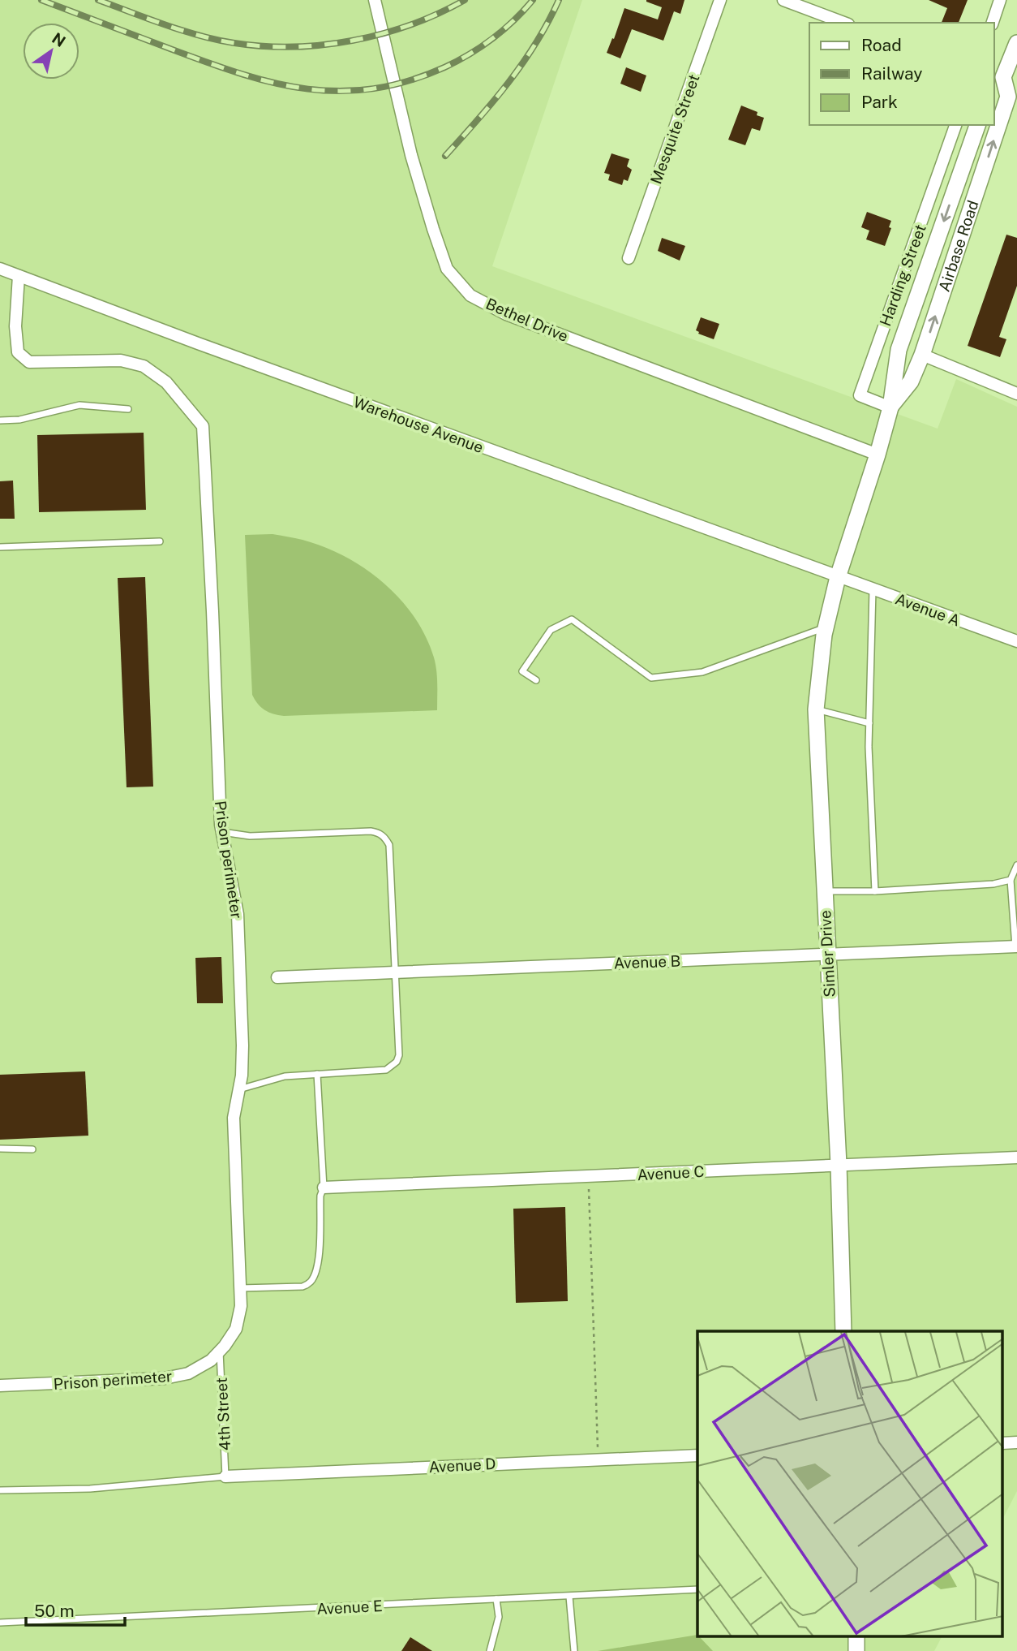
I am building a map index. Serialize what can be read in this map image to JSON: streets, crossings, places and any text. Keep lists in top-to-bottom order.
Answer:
{
  "streets": {
    "street": [
      "Mesquite Street",
      "Airbase Road",
      "Harding Street",
      "Bethel Drive",
      "Warehouse Avenue",
      "Avenue A",
      "Prison perimeter",
      "Simler Drive",
      "Avenue B",
      "Avenue C",
      "Avenue D"
    ],
    "lane": ["4th Street", "Avenue E"]
  },
  "crossings": [
    ["Airbase Road", "Harding Street"],
    ["Airbase Road", "Bethel Drive"],
    ["Airbase Road", "Warehouse Avenue"],
    ["Airbase Road", "Avenue A"],
    ["Airbase Road", "Simler Drive"],
    ["Warehouse Avenue", "Avenue A"],
    ["Warehouse Avenue", "Prison perimeter"],
    ["Warehouse Avenue", "Simler Drive"],
    ["Avenue A", "Simler Drive"],
    ["Prison perimeter", "4th Street"],
    ["Simler Drive", "Avenue B"],
    ["Simler Drive", "Avenue C"],
    ["4th Street", "Avenue D"]
  ],
  "legend": ["Road", "Railway", "Park"],
  "scale_bar": "50 m",
  "north": "top right"
}
